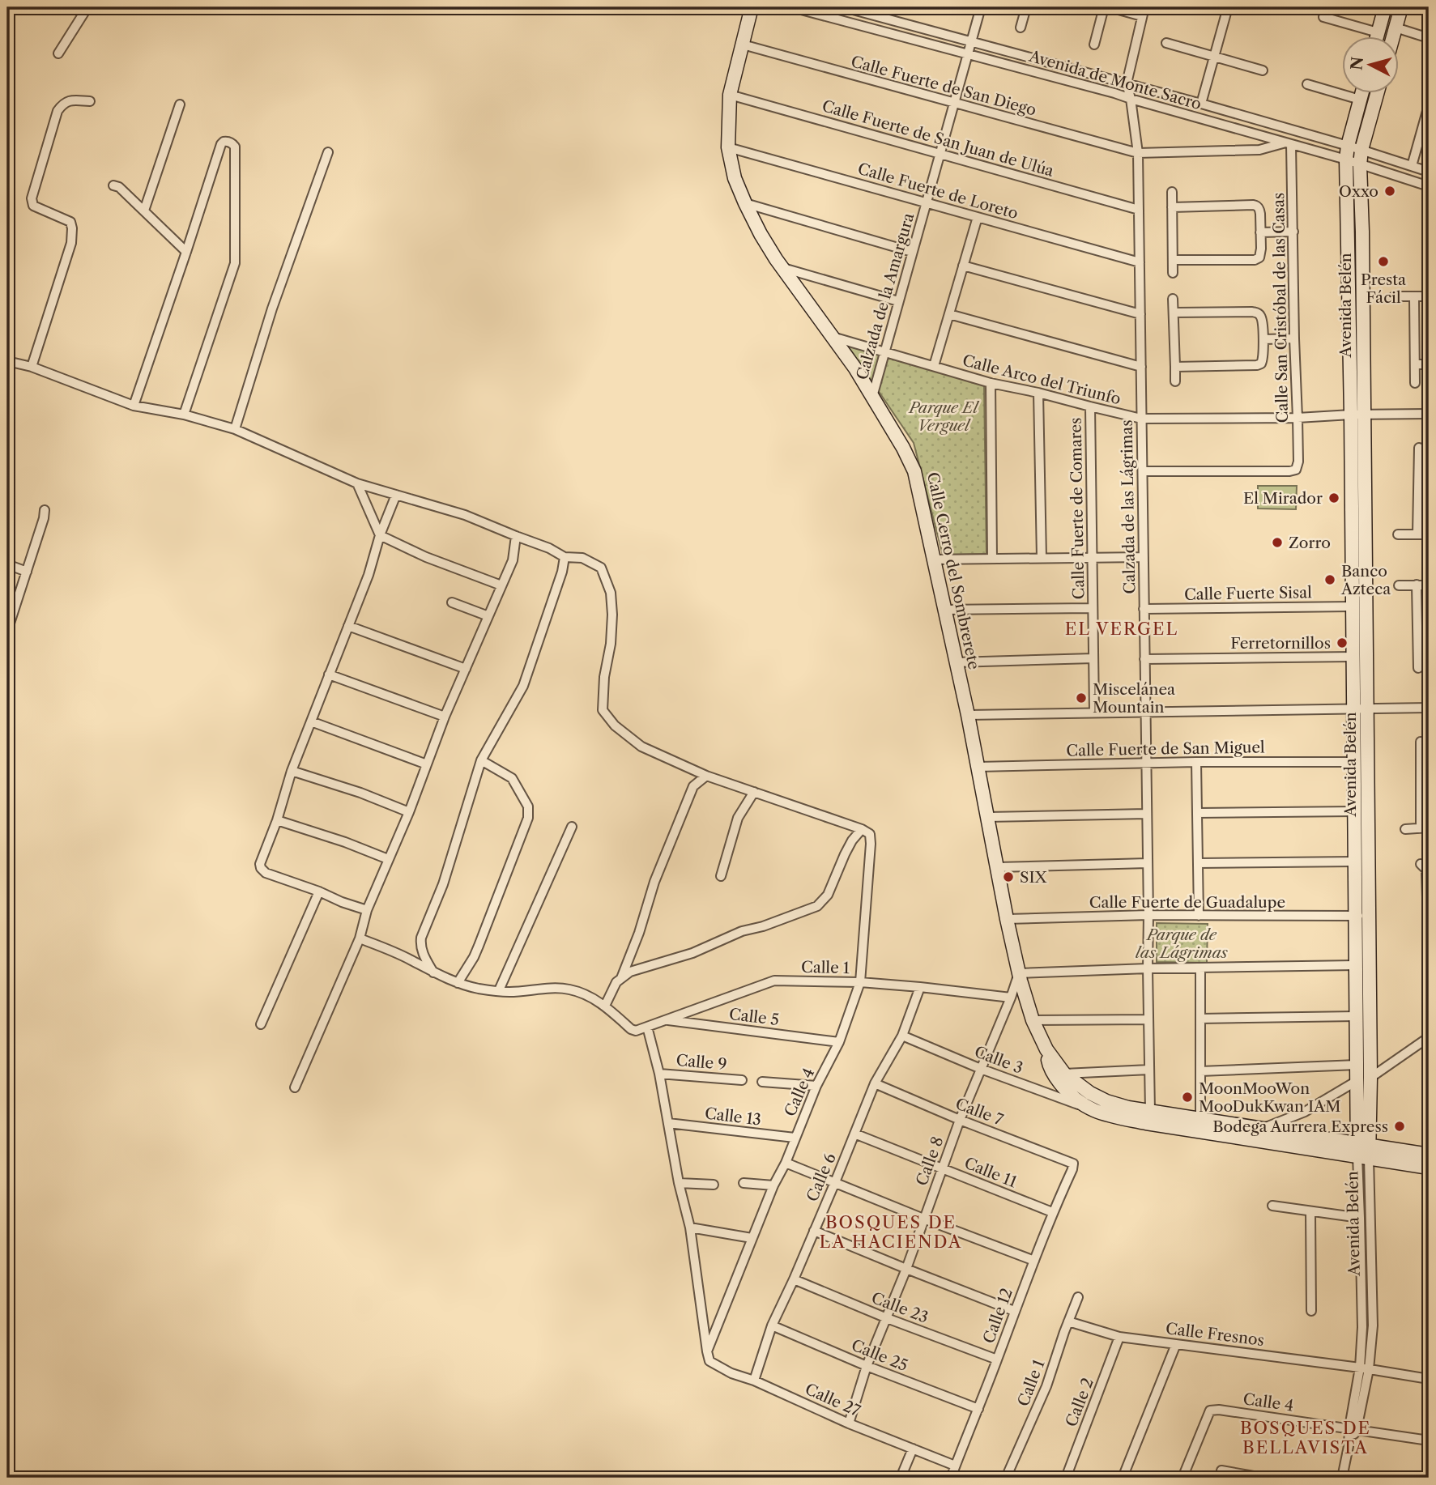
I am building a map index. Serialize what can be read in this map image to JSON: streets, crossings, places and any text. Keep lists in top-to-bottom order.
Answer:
{
  "streets": {
    "main road": ["Avenida Belén", "Calle Cerro del Sombrerete"],
    "street": [
      "Avenida de Monte Sacro",
      "Calle Fuerte de San Diego",
      "Calle Fuerte de San Juan de Ulúa",
      "Calle Fuerte de Loreto",
      "Calzada de la Amargura",
      "Calle San Cristóbal de las Casas",
      "Calle Arco del Triunfo",
      "Calzada de las Lágrimas",
      "Calle Fuerte de Comares",
      "Calle Fuerte Sisal",
      "Calle Fuerte de San Miguel",
      "Calle Fuerte de Guadalupe",
      "Calle 1",
      "Calle 5",
      "Calle 3",
      "Calle 9",
      "Calle 4",
      "Calle 7",
      "Calle 13",
      "Calle 8",
      "Calle 11",
      "Calle 6",
      "Calle 23",
      "Calle 12",
      "Calle Fresnos",
      "Calle 25",
      "Calle 27",
      "Calle 2"
    ]
  },
  "crossings": [
    ["Avenida de Monte Sacro", "Calle Fuerte de San Diego"],
    ["Avenida de Monte Sacro", "Calzada de la Amargura"],
    ["Avenida de Monte Sacro", "Avenida Belén"],
    ["Avenida de Monte Sacro", "Calle San Cristóbal de las Casas"],
    ["Avenida de Monte Sacro", "Calzada de las Lágrimas"],
    ["Calle Fuerte de San Diego", "Calzada de la Amargura"],
    ["Calle Fuerte de San Diego", "Calle San Cristóbal de las Casas"],
    ["Calle Fuerte de San Diego", "Calzada de las Lágrimas"],
    ["Calle Fuerte de San Diego", "Calle Cerro del Sombrerete"],
    ["Calle Fuerte de San Juan de Ulúa", "Calzada de la Amargura"],
    ["Calle Fuerte de San Juan de Ulúa", "Calzada de las Lágrimas"],
    ["Calle Fuerte de San Juan de Ulúa", "Calle Cerro del Sombrerete"],
    ["Calle Fuerte de Loreto", "Calzada de la Amargura"],
    ["Calle Fuerte de Loreto", "Calzada de las Lágrimas"],
    ["Calle Fuerte de Loreto", "Calle Cerro del Sombrerete"],
    ["Calzada de la Amargura", "Calle Arco del Triunfo"],
    ["Calzada de la Amargura", "Calle Cerro del Sombrerete"],
    ["Avenida Belén", "Calle Arco del Triunfo"],
    ["Avenida Belén", "Calle Cerro del Sombrerete"],
    ["Avenida Belén", "Calle Fuerte Sisal"],
    ["Avenida Belén", "Calle Fuerte de San Miguel"],
    ["Avenida Belén", "Calle Fuerte de Guadalupe"],
    ["Avenida Belén", "Calle 4"],
    ["Avenida Belén", "Calle Fresnos"],
    ["Calle San Cristóbal de las Casas", "Calle Arco del Triunfo"],
    ["Calle San Cristóbal de las Casas", "Calzada de las Lágrimas"],
    ["Calle Arco del Triunfo", "Calzada de las Lágrimas"],
    ["Calle Arco del Triunfo", "Calle Fuerte de Comares"],
    ["Calle Arco del Triunfo", "Calle Cerro del Sombrerete"],
    ["Calzada de las Lágrimas", "Calle Cerro del Sombrerete"],
    ["Calzada de las Lágrimas", "Calle Fuerte Sisal"],
    ["Calzada de las Lágrimas", "Calle Fuerte de San Miguel"],
    ["Calzada de las Lágrimas", "Calle Fuerte de Guadalupe"],
    ["Calle Cerro del Sombrerete", "Calle Fuerte de San Miguel"],
    ["Calle Cerro del Sombrerete", "Calle Fuerte de Guadalupe"],
    ["Calle Cerro del Sombrerete", "Calle 3"],
    ["Calle Cerro del Sombrerete", "Calle 8"],
    ["Calle 1", "Calle 5"],
    ["Calle 1", "Calle 4"],
    ["Calle 1", "Calle 8"],
    ["Calle 1", "Calle 6"],
    ["Calle 1", "Calle Fresnos"],
    ["Calle 5", "Calle 4"],
    ["Calle 3", "Calle 8"],
    ["Calle 3", "Calle 6"],
    ["Calle 4", "Calle 13"],
    ["Calle 4", "Calle 27"],
    ["Calle 7", "Calle 8"],
    ["Calle 7", "Calle 6"],
    ["Calle 7", "Calle 12"],
    ["Calle 8", "Calle 11"],
    ["Calle 8", "Calle 23"],
    ["Calle 8", "Calle 25"],
    ["Calle 8", "Calle 27"],
    ["Calle 11", "Calle 6"],
    ["Calle 11", "Calle 12"],
    ["Calle 6", "Calle 23"],
    ["Calle 6", "Calle 25"],
    ["Calle 6", "Calle 27"],
    ["Calle 23", "Calle 12"],
    ["Calle 12", "Calle 25"],
    ["Calle 12", "Calle 27"],
    ["Calle Fresnos", "Calle 2"]
  ],
  "districts": ["EL VERGEL", "BOSQUES DE LA HACIENDA", "BOSQUES DE BELLAVISTA"],
  "parks": ["Parque El Verguel", "Parque de las Lágrimas"],
  "places": [
    "Oxxo",
    "Presta Fácil",
    "El Mirador",
    "Zorro",
    "Banco Azteca",
    "Ferretornillos",
    "Miscelánea Mountain",
    "SIX",
    "MoonMooWon MooDukKwan IAM",
    "Bodega Aurrera Express"
  ],
  "north": "left"
}
